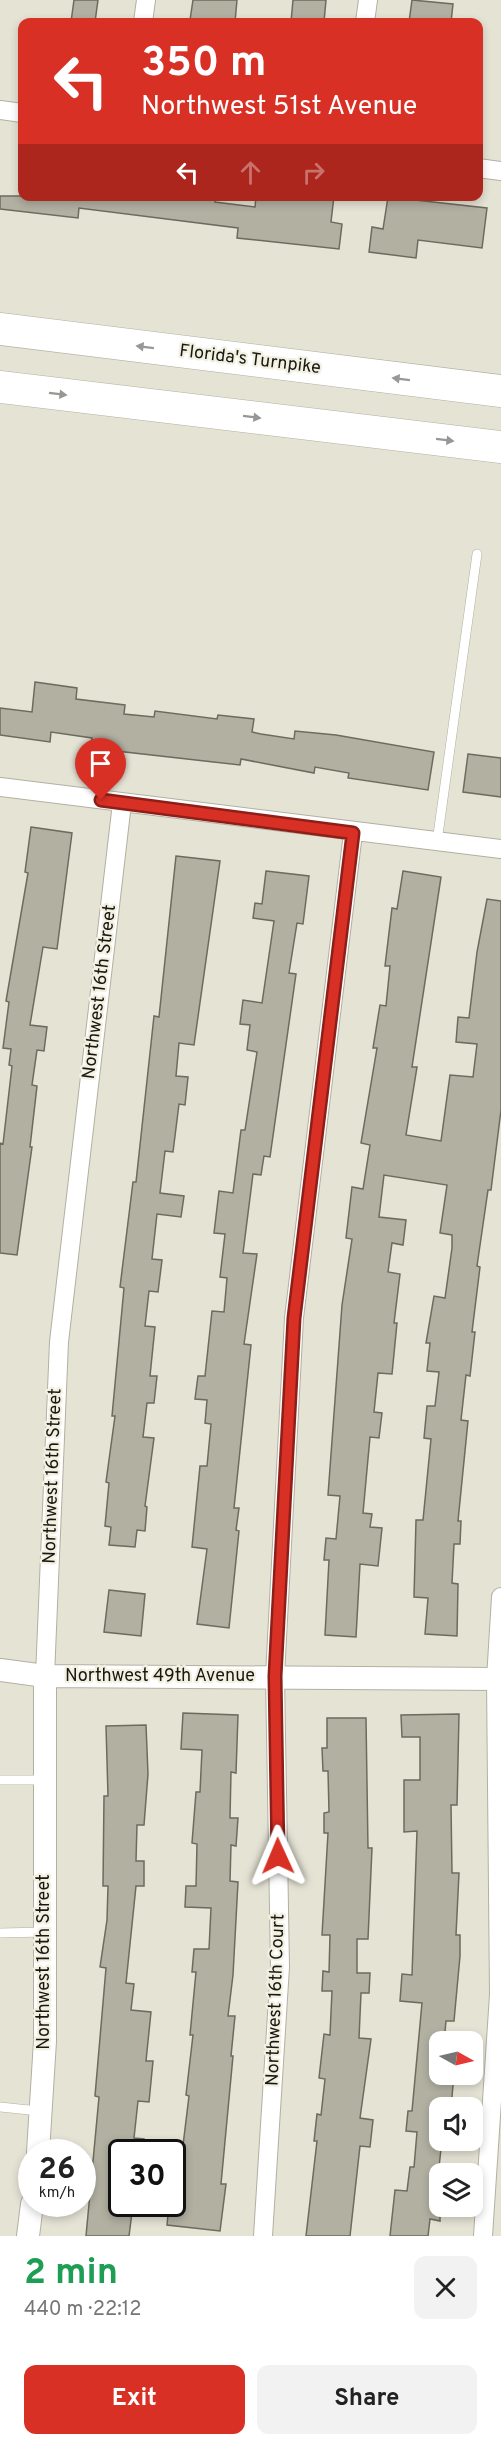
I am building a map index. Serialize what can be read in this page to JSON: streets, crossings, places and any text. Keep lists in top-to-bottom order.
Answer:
{
  "streets": {
    "highway": ["Florida's Turnpike"],
    "street": ["Northwest 16th Street", "Northwest 49th Avenue", "Northwest 16th Court"]
  },
  "crossings": [
    ["Northwest 16th Street", "Northwest 49th Avenue"],
    ["Northwest 49th Avenue", "Northwest 16th Court"]
  ],
  "north": "right",
  "page": {
    "turn": ["350 m", "Northwest 51st Avenue"],
    "speed": "26 km/h",
    "limit": "30",
    "heading": ["2 min", "440 m · 22:12"],
    "buttons": ["Exit", "Share"]
  }
}
